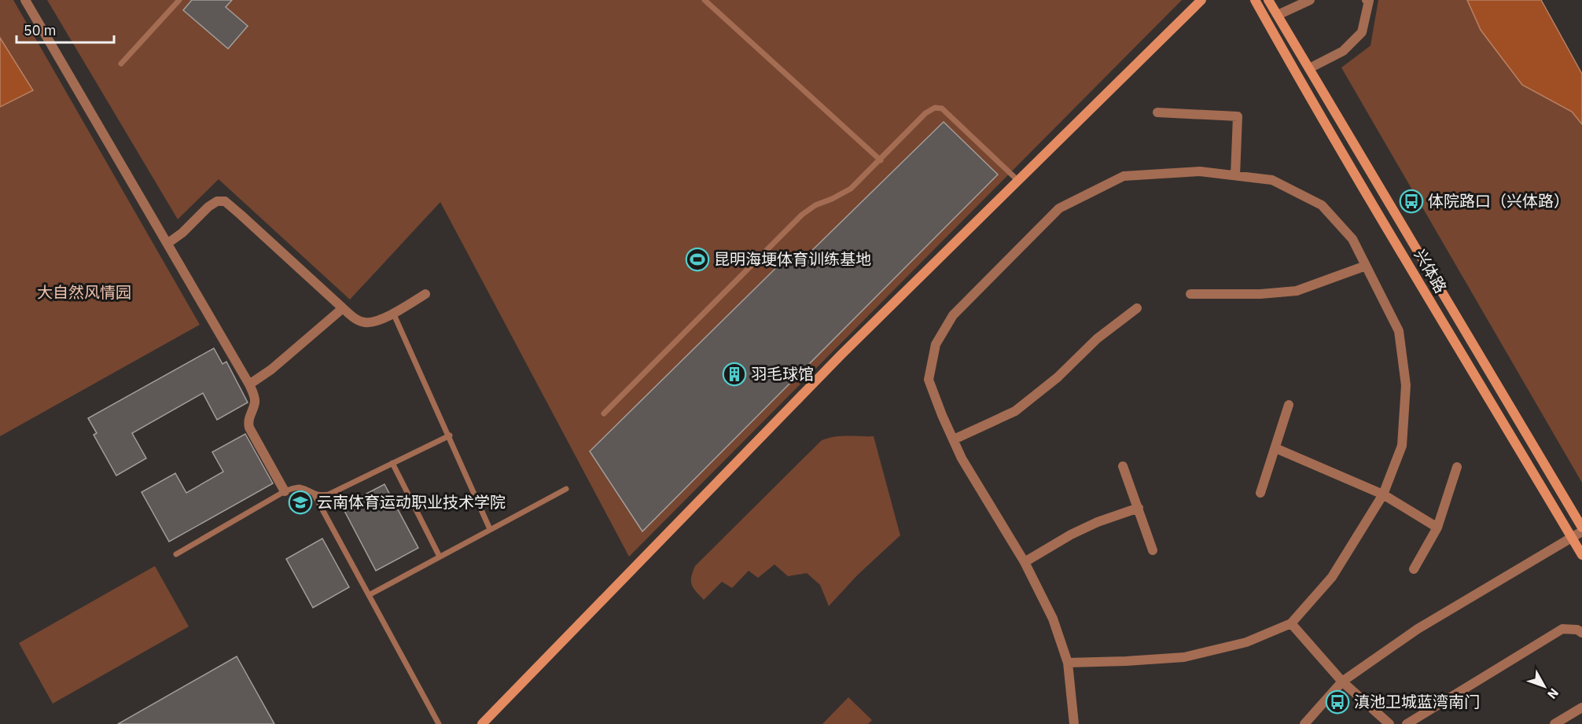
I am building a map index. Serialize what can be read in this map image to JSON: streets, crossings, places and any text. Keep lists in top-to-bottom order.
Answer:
{
  "streets": {
    "street": ["兴体路"]
  },
  "parks": ["大自然风情园"],
  "places": {
    "bus stop": ["体院路口（兴体路）", "滇池卫城蓝湾南门"],
    "sports": ["昆明海埂体育训练基地"],
    "building": ["羽毛球馆"],
    "school or university": ["云南体育运动职业技术学院"]
  },
  "scale_bar": "50 m",
  "north": "bottom right"
}
